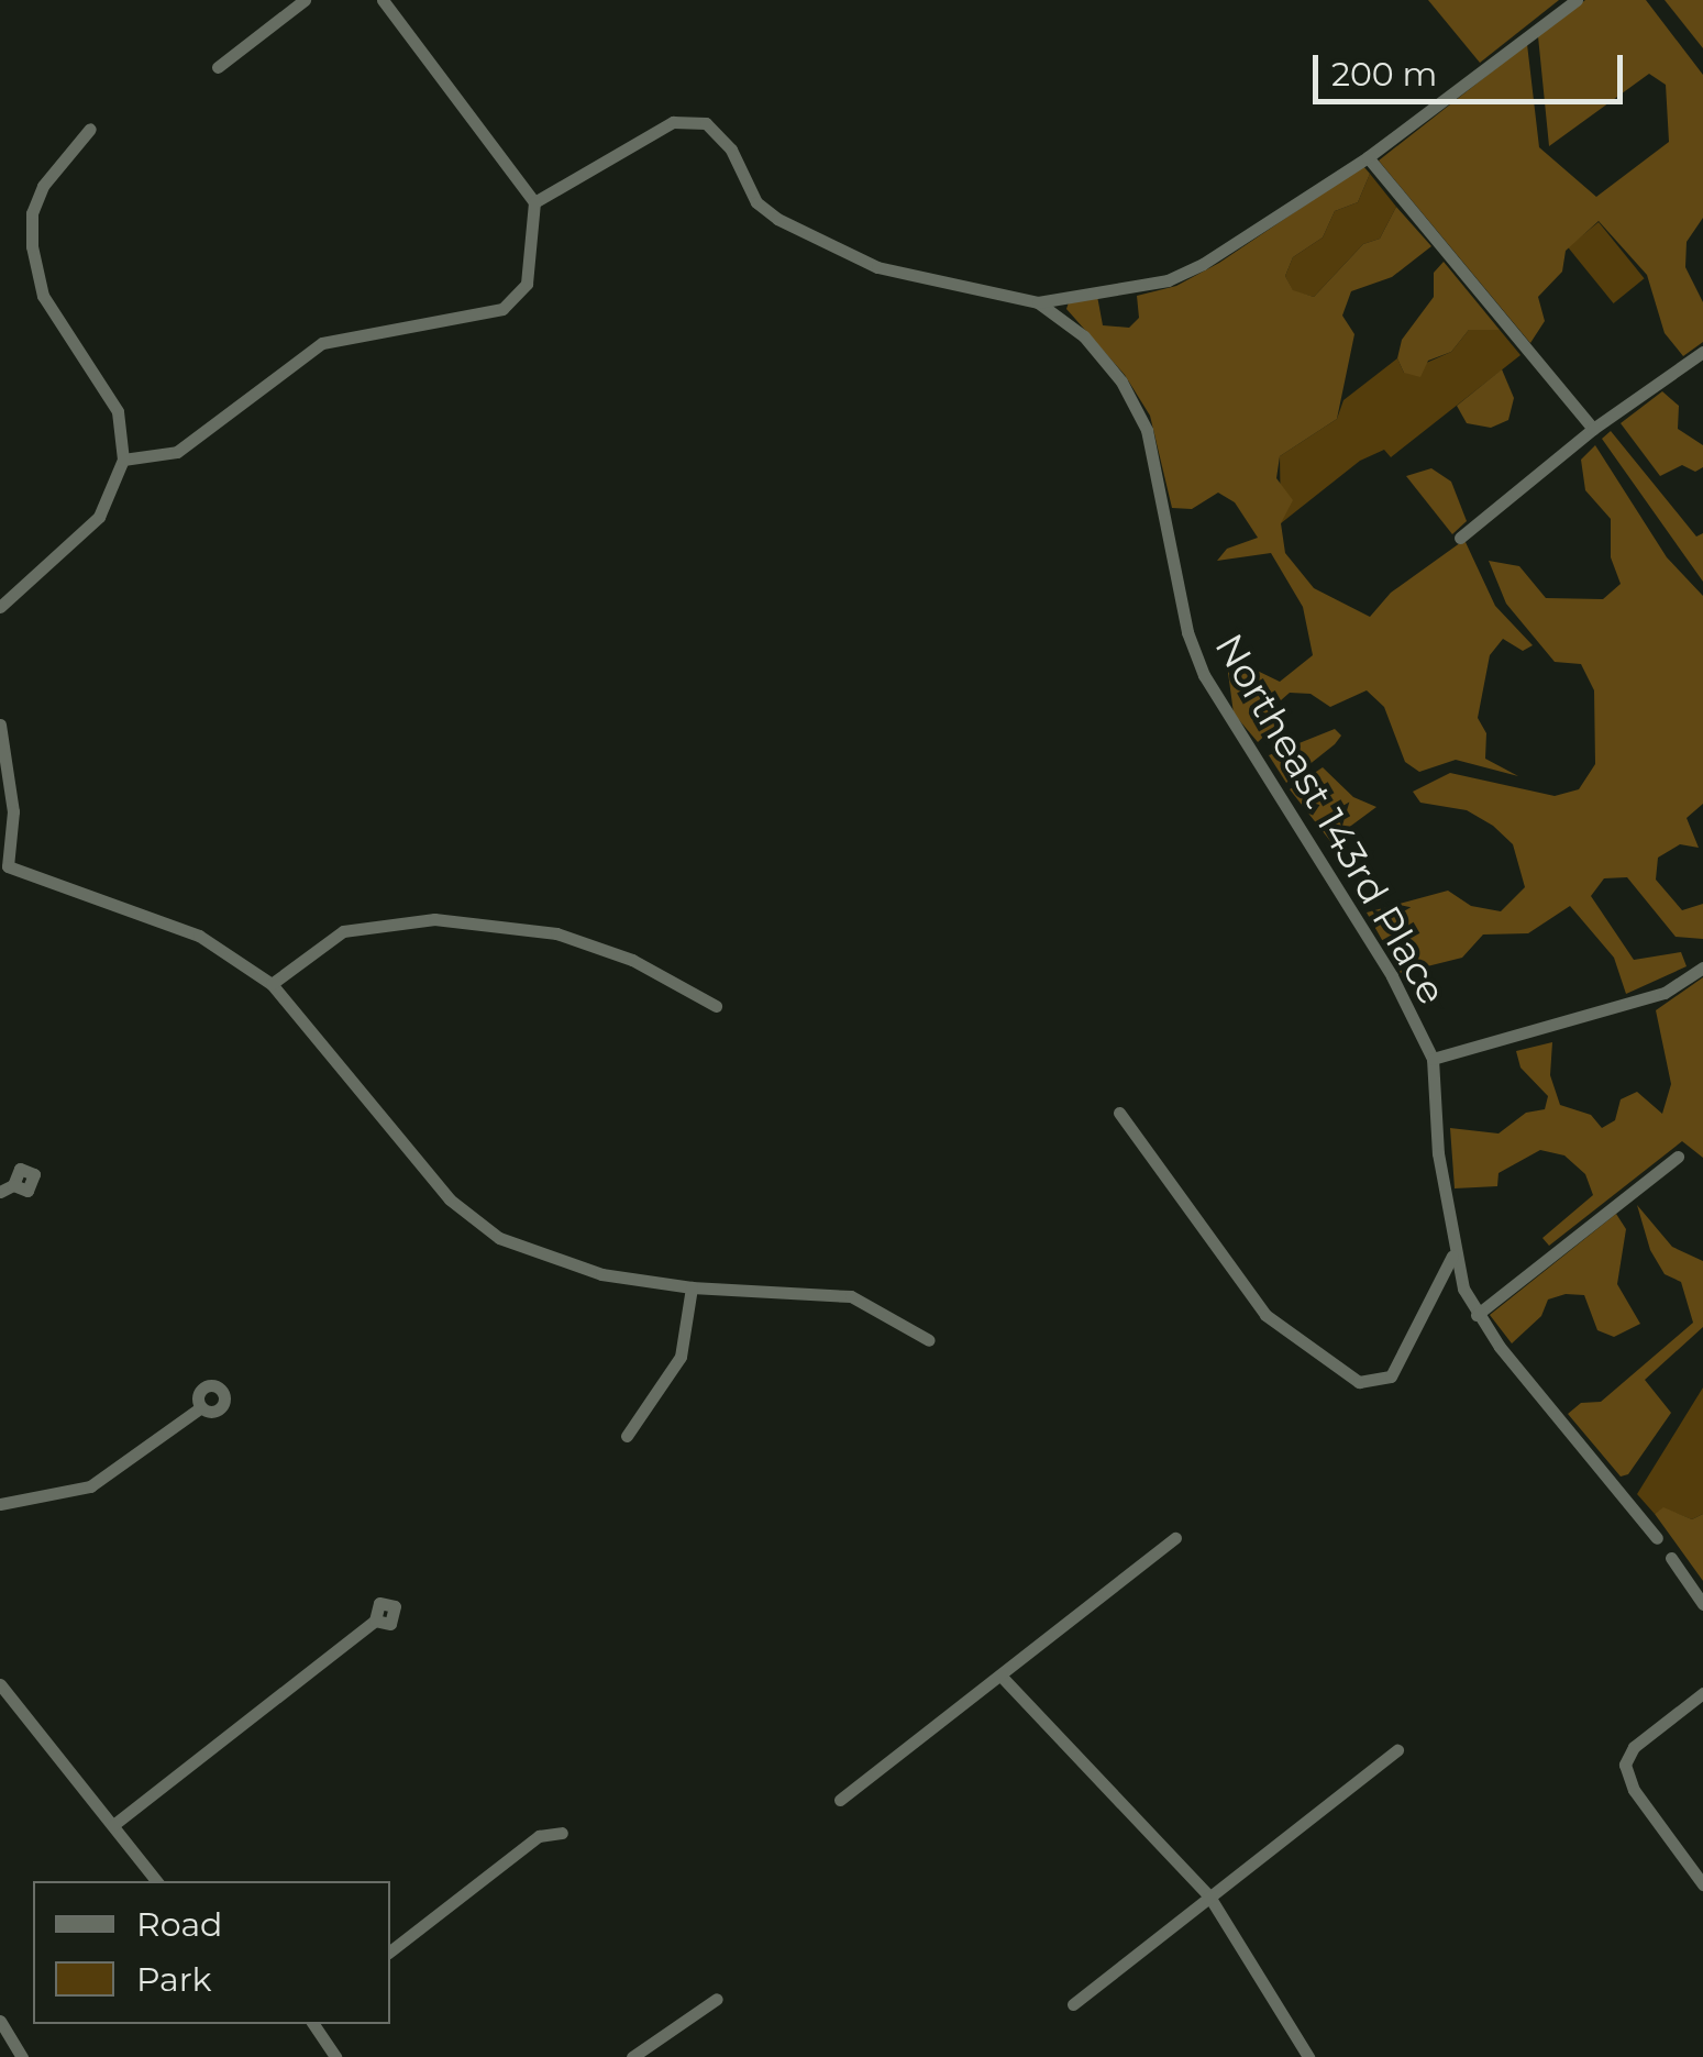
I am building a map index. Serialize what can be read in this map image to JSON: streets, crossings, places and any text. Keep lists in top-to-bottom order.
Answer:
{
  "streets": {
    "street": ["Northeast 143rd Place"]
  },
  "legend": ["Road", "Park"],
  "scale_bar": "200 m"
}
